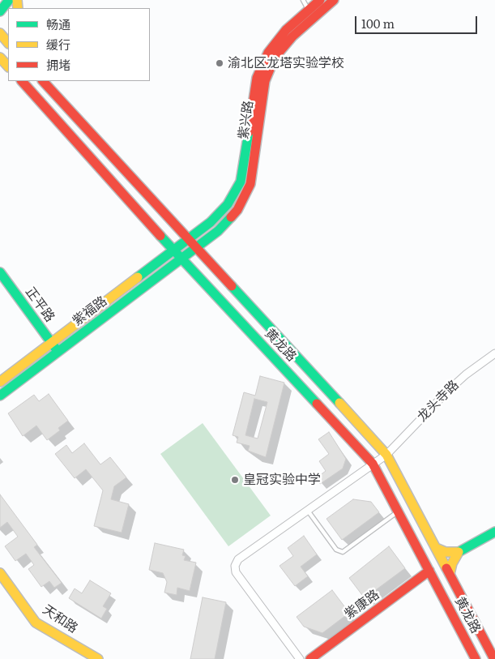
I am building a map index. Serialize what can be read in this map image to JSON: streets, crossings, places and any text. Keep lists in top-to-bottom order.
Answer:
{
  "streets": {
    "main road": [
      "紫兴路",
      "正平路",
      "紫福路",
      "黄龙路",
      "紫康路",
      "天和路"
    ],
    "street": ["龙头寺路"]
  },
  "crossings": [
    ["紫兴路", "紫福路"],
    ["紫兴路", "黄龙路"],
    ["正平路", "紫福路"],
    ["紫福路", "黄龙路"],
    ["黄龙路", "龙头寺路"],
    ["黄龙路", "紫康路"]
  ],
  "places": ["渝北区龙塔实验学校", "皇冠实验中学"],
  "legend": ["畅通", "缓行", "拥堵"],
  "scale_bar": "100 m"
}
